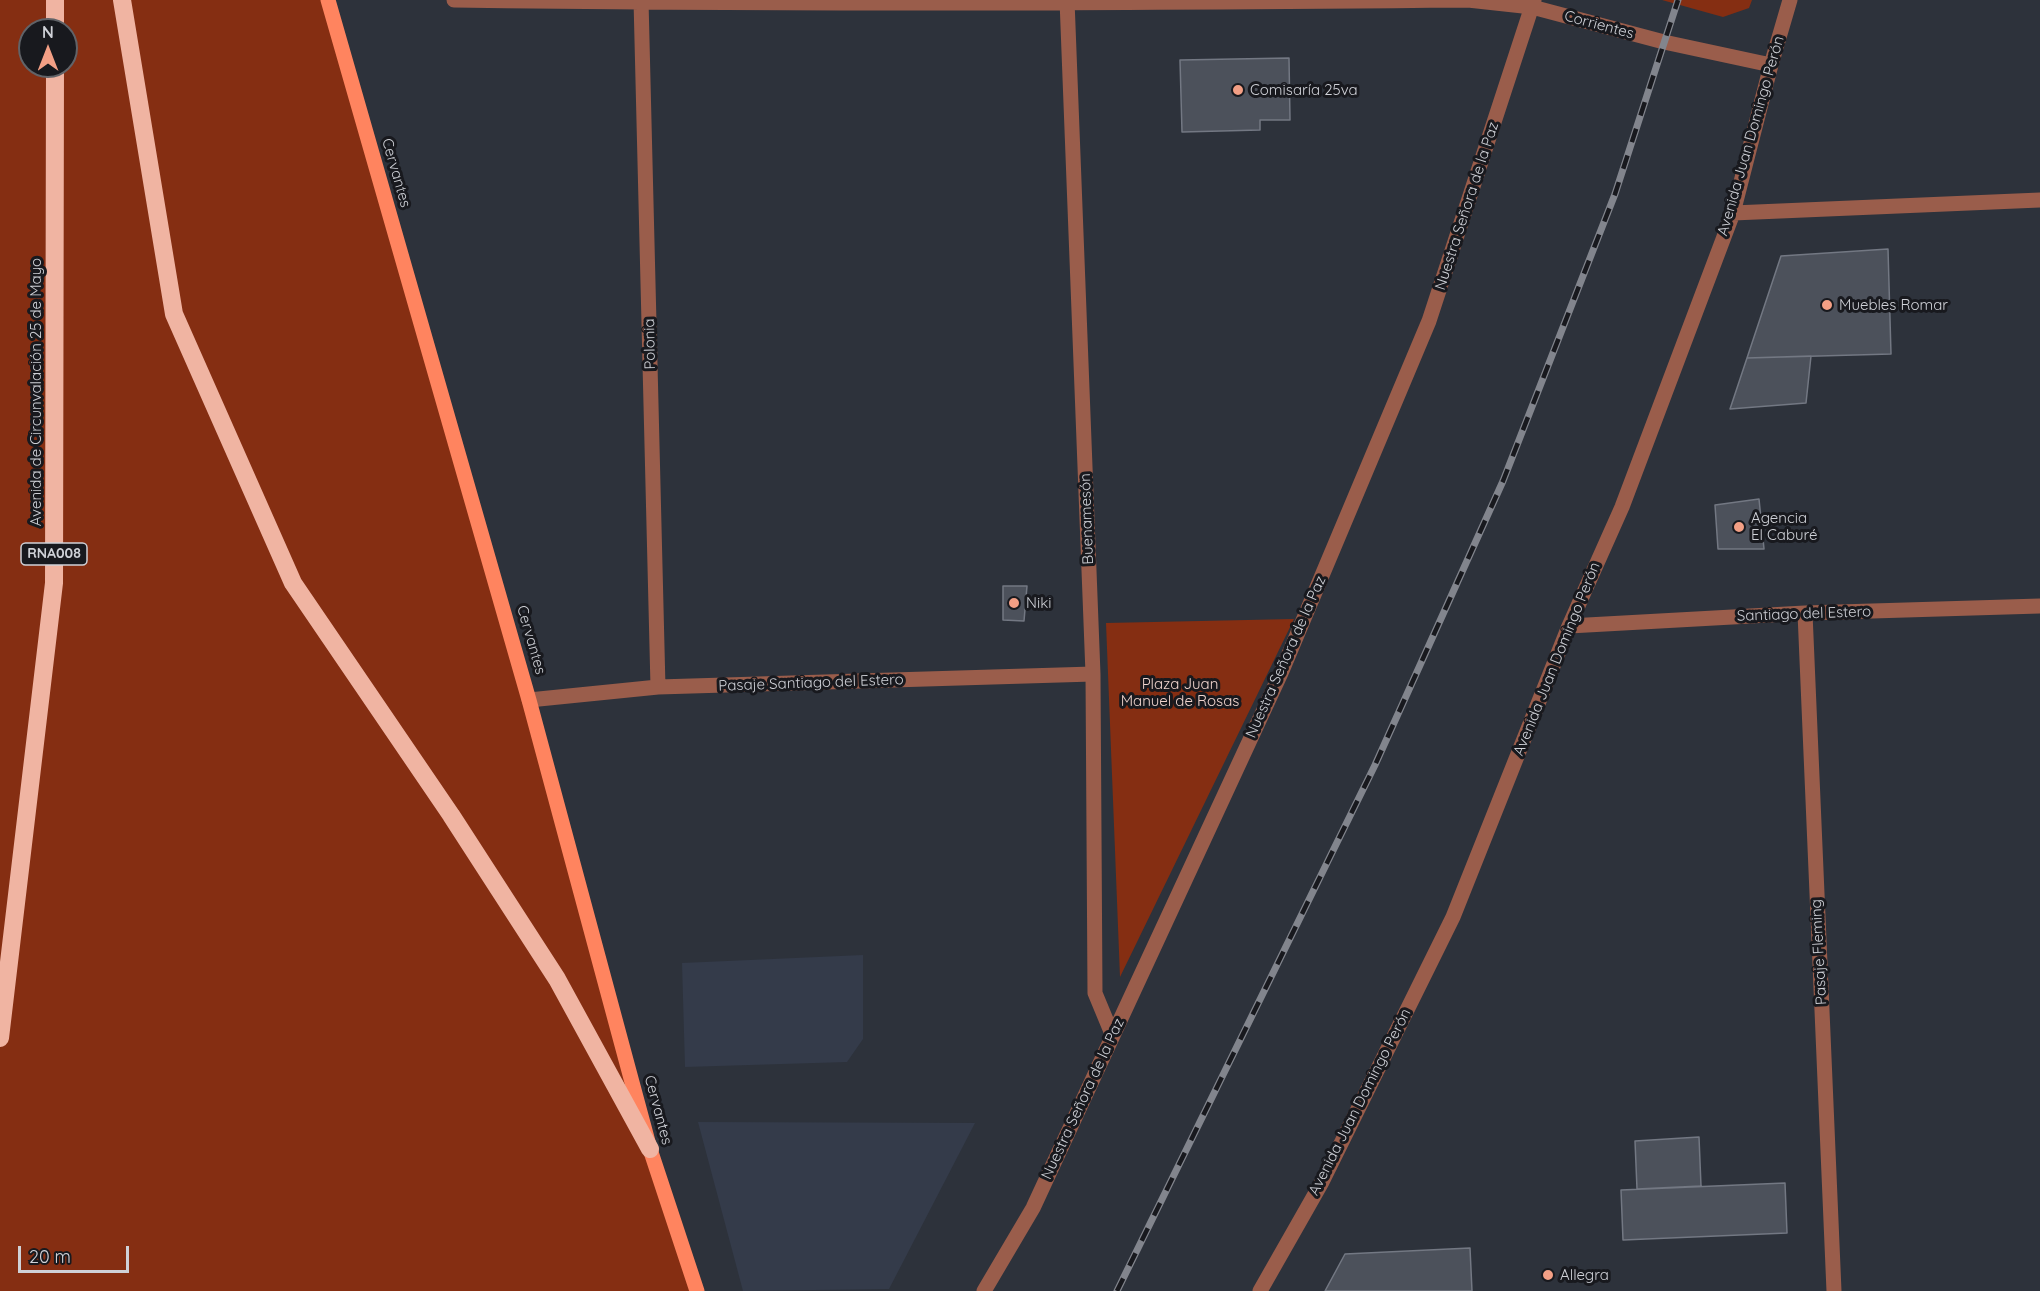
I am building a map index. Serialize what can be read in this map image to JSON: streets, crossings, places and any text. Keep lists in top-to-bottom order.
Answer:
{
  "streets": {
    "highway": ["Avenida de Circunvalación 25 de Mayo", "RNA008"],
    "main road": ["Cervantes"],
    "street": [
      "Corrientes",
      "Avenida Juan Domingo Perón",
      "Nuestra Señora de la Paz",
      "Polonia",
      "Buenamesón",
      "Santiago del Estero",
      "Pasaje Santiago del Estero",
      "Pasaje Fleming"
    ]
  },
  "crossings": [
    ["Corrientes", "Avenida Juan Domingo Perón"],
    ["Corrientes", "Nuestra Señora de la Paz"],
    ["Corrientes", "Polonia"],
    ["Corrientes", "Buenamesón"],
    ["Avenida Juan Domingo Perón", "Santiago del Estero"],
    ["Cervantes", "Pasaje Santiago del Estero"],
    ["Nuestra Señora de la Paz", "Buenamesón"],
    ["Polonia", "Pasaje Santiago del Estero"],
    ["Buenamesón", "Pasaje Santiago del Estero"],
    ["Santiago del Estero", "Pasaje Fleming"]
  ],
  "parks": ["Plaza Juan Manuel de Rosas"],
  "places": [
    "Comisaría 25va",
    "Muebles Romar",
    "Agencia El Caburé",
    "Niki",
    "Allegra"
  ],
  "scale_bar": "20 m",
  "north": "top"
}
